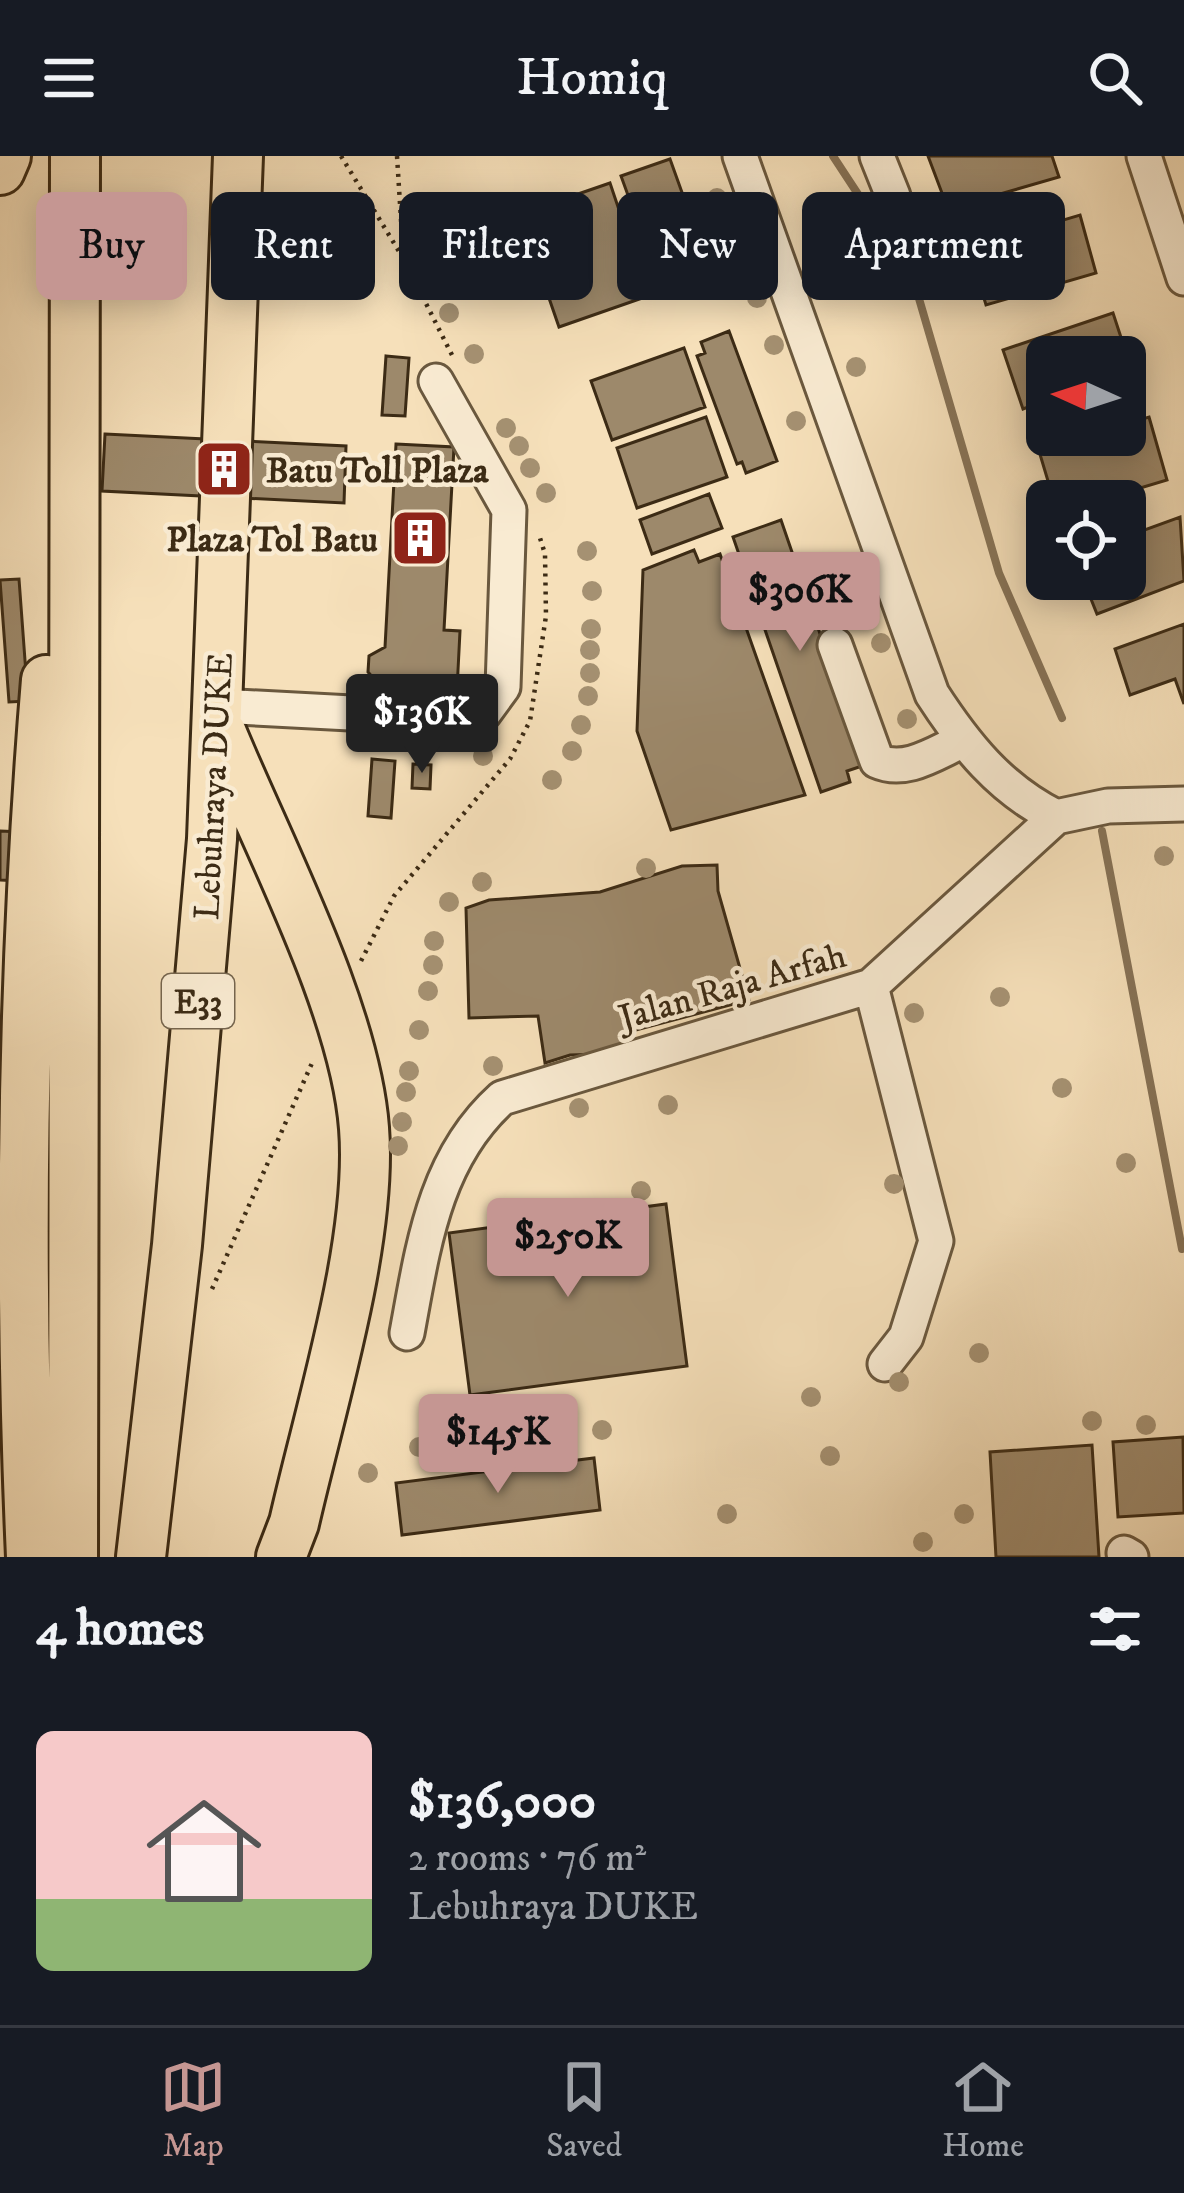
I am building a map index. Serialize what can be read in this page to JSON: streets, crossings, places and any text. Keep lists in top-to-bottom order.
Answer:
{
  "streets": {
    "highway": ["Lebuhraya DUKE", "E33"],
    "street": ["Jalan Raja Arfah"]
  },
  "places": {
    "building": ["Batu Toll Plaza", "Plaza Tol Batu"]
  },
  "north": "left",
  "page": {
    "header": "Homiq",
    "chip": [
      "Buy",
      "Rent",
      "Filters",
      "New",
      "Apartment"
    ],
    "price": [
      "$306K",
      "$136K",
      "$250K",
      "$145K"
    ],
    "heading": "4 homes",
    "list": [
      {
        "name": "$136,000",
        "note": "2 rooms · 76 m² · Lebuhraya DUKE"
      }
    ],
    "tabs": ["Map", "Saved", "Home"]
  }
}
